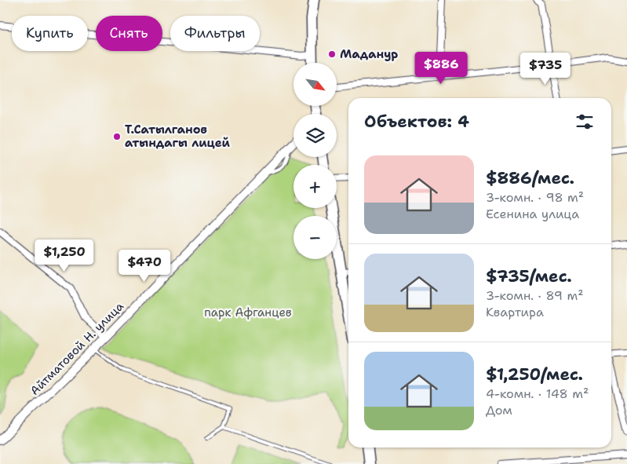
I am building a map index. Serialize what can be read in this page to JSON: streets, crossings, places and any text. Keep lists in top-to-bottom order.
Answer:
{
  "streets": {
    "main road": ["Айтматовой Н. улица"]
  },
  "parks": ["парк Афганцев"],
  "places": ["Маданур", "Т.Сатылганов атындагы лицей"],
  "north": "bottom right",
  "page": {
    "chip": ["Купить", "Снять", "Фильтры"],
    "price": [
      "$886",
      "$735",
      "$1,250",
      "$470"
    ],
    "map_buttons": ["+", "−"],
    "heading": "Объектов: 4",
    "list": [
      {
        "name": "$886/мес.",
        "note": "3-комн. · 98 m² · Есенина улица"
      },
      {
        "name": "$735/мес.",
        "note": "3-комн. · 89 m² · Квартира"
      },
      {
        "name": "$1,250/мес.",
        "note": "4-комн. · 148 m² · Дом"
      }
    ]
  }
}
